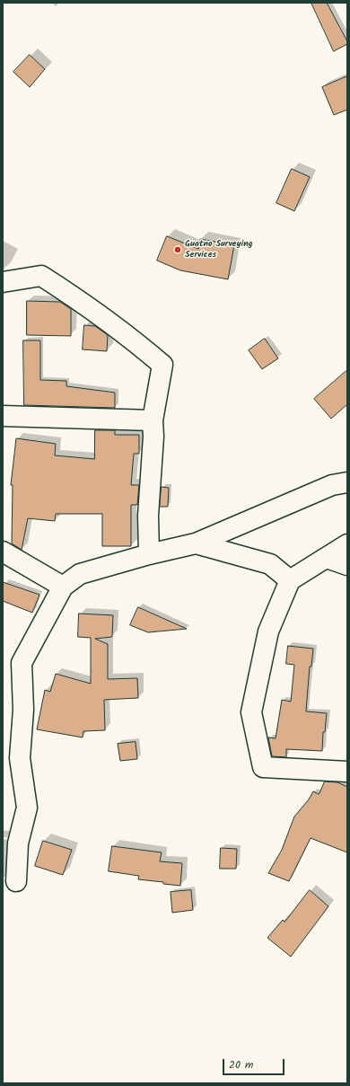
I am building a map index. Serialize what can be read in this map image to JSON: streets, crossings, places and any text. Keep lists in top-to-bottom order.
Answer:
{
  "places": ["Guatno Surveying Services"],
  "scale_bar": "20 m"
}
